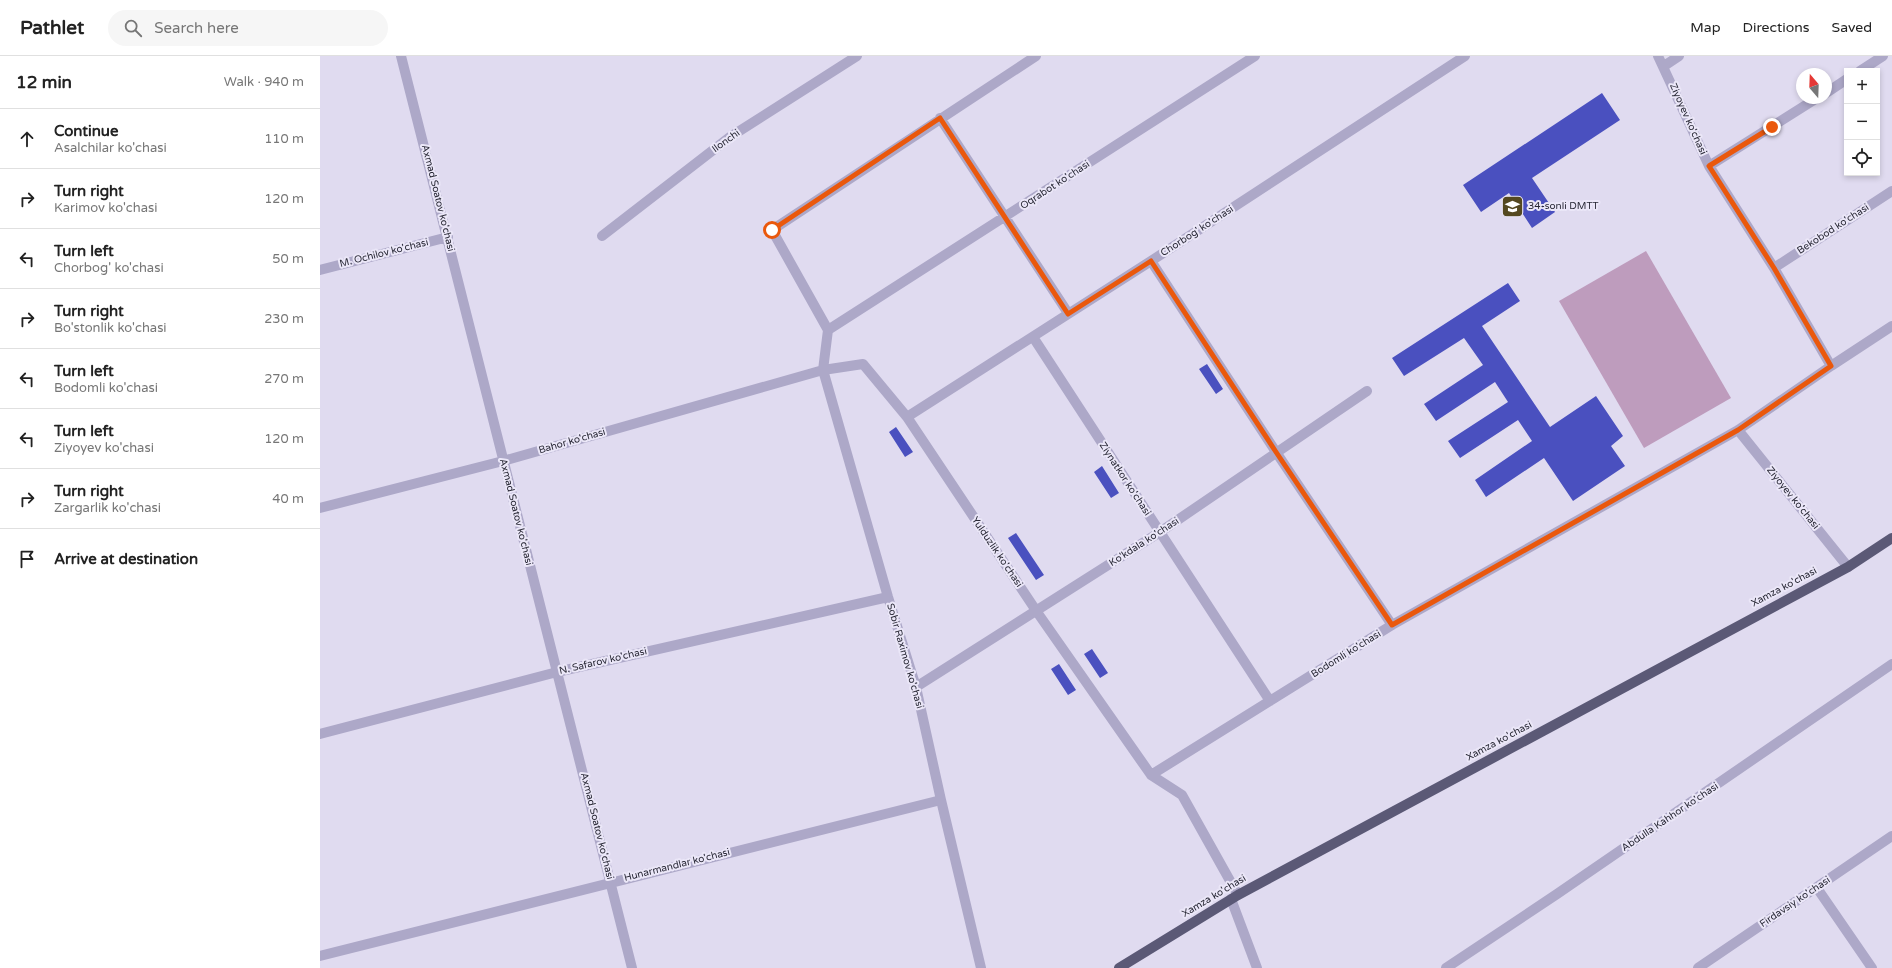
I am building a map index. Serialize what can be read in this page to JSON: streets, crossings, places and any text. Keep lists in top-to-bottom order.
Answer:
{
  "streets": {
    "main road": ["Xamza ko'chasi"],
    "street": [
      "Ziyoyev ko'chasi",
      "Ilonchi",
      "Oqrabot ko'chasi",
      "Axmad Soatov ko'chasi",
      "Bekobod ko'chasi",
      "Chorbog' ko'chasi",
      "M. Ochilov ko'chasi",
      "Bahor ko'chasi",
      "Ziynatkor ko'chasi",
      "Ko'kdala ko'chasi",
      "Yulduzlik ko'chasi",
      "Bodomli ko'chasi",
      "Sobir Raximov ko'chasi",
      "N. Safarov ko'chasi",
      "Abdulla Kahhor ko'chasi",
      "Hunarmandlar ko'chasi",
      "Firdavsiy ko'chasi"
    ]
  },
  "crossings": [
    ["Ziyoyev ko'chasi", "Bekobod ko'chasi"],
    ["Ziyoyev ko'chasi", "Xamza ko'chasi"],
    ["Ziyoyev ko'chasi", "Bodomli ko'chasi"],
    ["Axmad Soatov ko'chasi", "M. Ochilov ko'chasi"],
    ["Axmad Soatov ko'chasi", "Bahor ko'chasi"],
    ["Axmad Soatov ko'chasi", "N. Safarov ko'chasi"],
    ["Axmad Soatov ko'chasi", "Hunarmandlar ko'chasi"],
    ["Chorbog' ko'chasi", "Ziynatkor ko'chasi"],
    ["Chorbog' ko'chasi", "Yulduzlik ko'chasi"],
    ["Bahor ko'chasi", "Yulduzlik ko'chasi"],
    ["Bahor ko'chasi", "Sobir Raximov ko'chasi"],
    ["Ziynatkor ko'chasi", "Ko'kdala ko'chasi"],
    ["Ziynatkor ko'chasi", "Bodomli ko'chasi"],
    ["Ko'kdala ko'chasi", "Yulduzlik ko'chasi"],
    ["Ko'kdala ko'chasi", "Sobir Raximov ko'chasi"],
    ["Yulduzlik ko'chasi", "Bodomli ko'chasi"],
    ["Yulduzlik ko'chasi", "Sobir Raximov ko'chasi"],
    ["Sobir Raximov ko'chasi", "N. Safarov ko'chasi"],
    ["Sobir Raximov ko'chasi", "Hunarmandlar ko'chasi"]
  ],
  "places": {
    "school or university": ["34-sonli DMTT"]
  },
  "north": "top",
  "page": {
    "header": "Pathlet",
    "search": "Search here",
    "nav": ["Map", "Directions", "Saved"],
    "heading": ["12 min", "Walk · 940 m"],
    "map_buttons": ["+", "−"],
    "list": [
      ["Continue", "Asalchilar ko'chasi", "110 m"],
      ["Turn right", "Karimov ko'chasi", "120 m"],
      ["Turn left", "Chorbog' ko'chasi", "50 m"],
      ["Turn right", "Bo'stonlik ko'chasi", "230 m"],
      ["Turn left", "Bodomli ko'chasi", "270 m"],
      ["Turn left", "Ziyoyev ko'chasi", "120 m"],
      ["Turn right", "Zargarlik ko'chasi", "40 m"],
      "Arrive at destination"
    ]
  }
}
